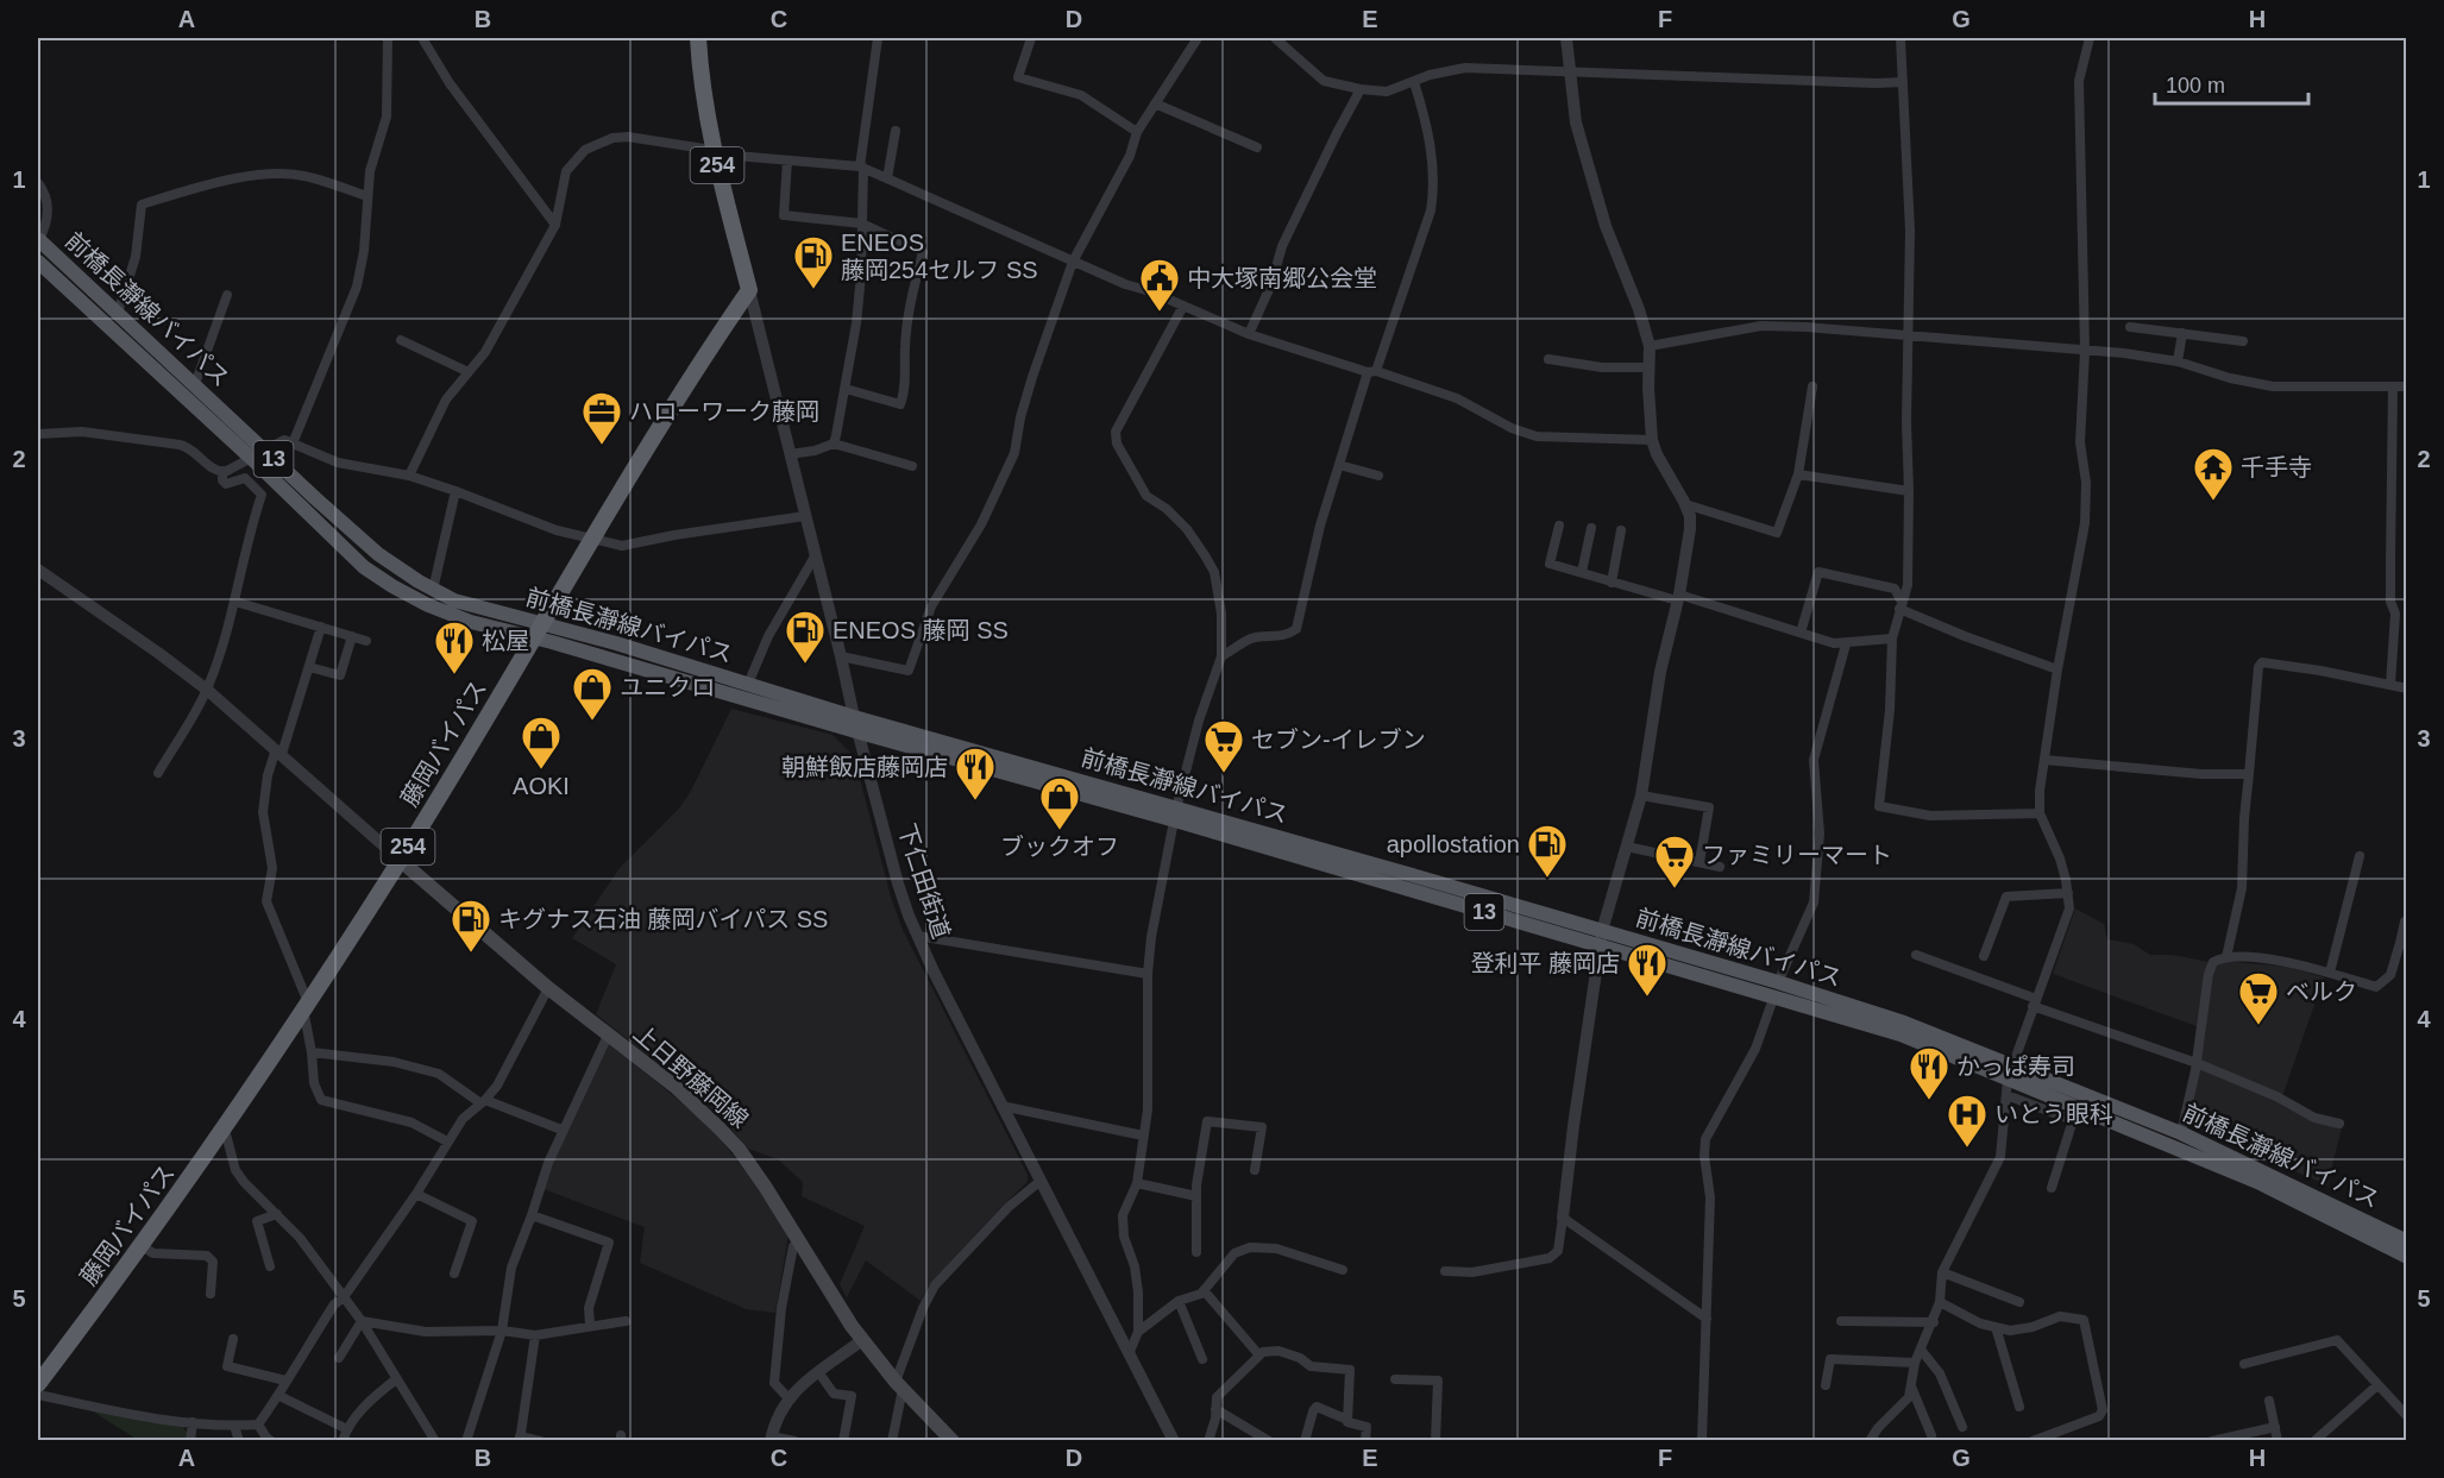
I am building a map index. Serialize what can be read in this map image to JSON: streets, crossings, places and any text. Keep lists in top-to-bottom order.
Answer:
{
  "streets": {
    "highway": ["254", "藤岡バイパス"],
    "main road": ["前橋長瀞線バイパス", "13", "上日野藤岡線"],
    "street": ["下仁田街道"]
  },
  "crossings": [
    ["254", "藤岡バイパス"],
    ["254", "下仁田街道"],
    ["前橋長瀞線バイパス", "藤岡バイパス"],
    ["前橋長瀞線バイパス", "下仁田街道"],
    ["藤岡バイパス", "下仁田街道"],
    ["藤岡バイパス", "上日野藤岡線"]
  ],
  "places": {
    "fuel station": [
      "ENEOS 藤岡254セルフ SS",
      "ENEOS 藤岡 SS",
      "apollostation",
      "キグナス石油 藤岡バイパス SS"
    ],
    "public building": ["中大塚南郷公会堂"],
    "office": ["ハローワーク藤岡"],
    "temple": ["千手寺"],
    "restaurant": [
      "松屋",
      "朝鮮飯店藤岡店",
      "登利平 藤岡店",
      "かっぱ寿司"
    ],
    "shop": ["ユニクロ", "AOKI", "ブックオフ"],
    "supermarket": ["セブン-イレブン", "ファミリーマート", "ベルク"],
    "hospital": ["いとう眼科"]
  },
  "scale_bar": "100 m",
  "grid": {
    "columns": [
      "A",
      "B",
      "C",
      "D",
      "E",
      "F",
      "G",
      "H"
    ],
    "rows": [
      "1",
      "2",
      "3",
      "4",
      "5"
    ]
  }
}
